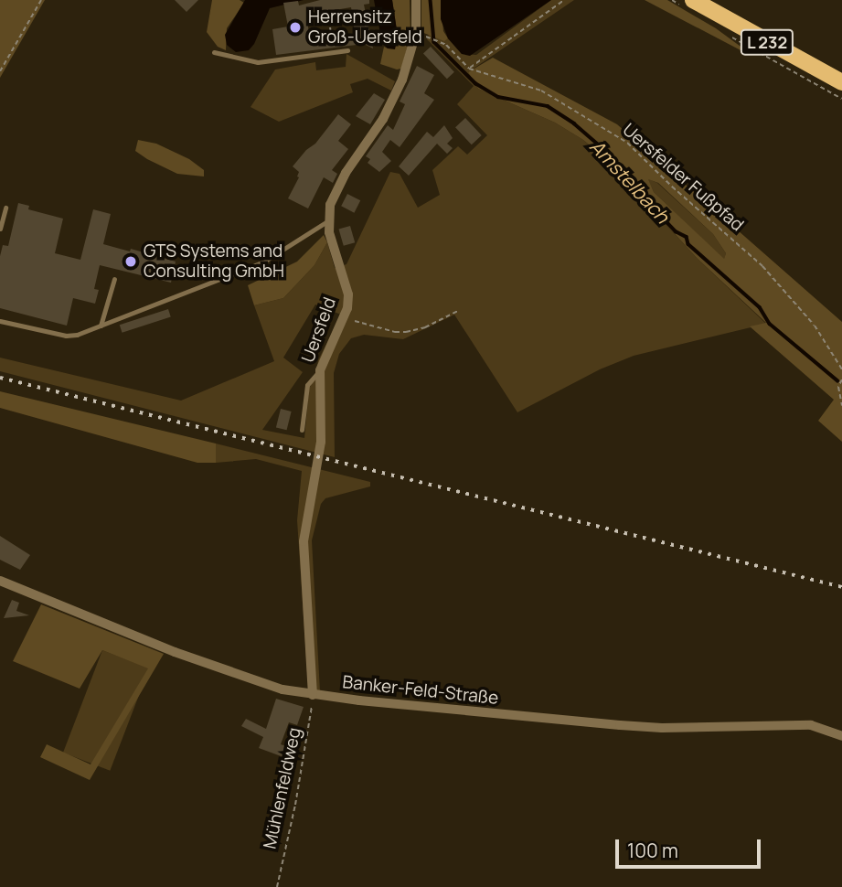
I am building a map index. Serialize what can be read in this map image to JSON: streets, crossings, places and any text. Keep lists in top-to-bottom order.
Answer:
{
  "streets": {
    "main road": ["L 232"],
    "street": ["Uersfeld", "Banker-Feld-Straße"],
    "path": ["Uersfelder Fußpfad", "Mühlenfeldweg"]
  },
  "crossings": [
    ["Uersfeld", "Banker-Feld-Straße"],
    ["Uersfeld", "Mühlenfeldweg"],
    ["Banker-Feld-Straße", "Mühlenfeldweg"]
  ],
  "water": ["Amstelbach"],
  "places": ["Herrensitz Groß-Uersfeld", "GTS Systems and Consulting GmbH"],
  "scale_bar": "100 m"
}
